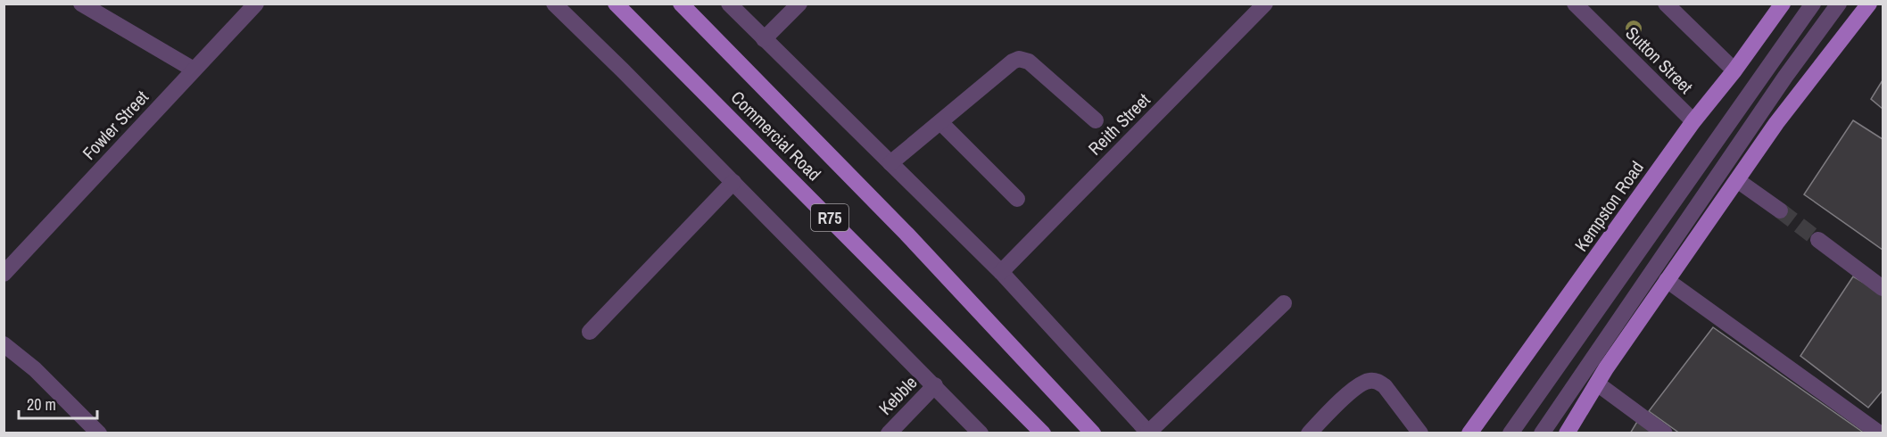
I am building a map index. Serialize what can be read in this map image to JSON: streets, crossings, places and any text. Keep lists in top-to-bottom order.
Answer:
{
  "streets": {
    "main road": ["Commercial Road", "Kempston Road", "R75"],
    "street": [
      "Sutton Street",
      "Reith Street",
      "Fowler Street",
      "Kebble"
    ]
  },
  "crossings": [
    ["Sutton Street", "Kempston Road"]
  ],
  "scale_bar": "20 m"
}
